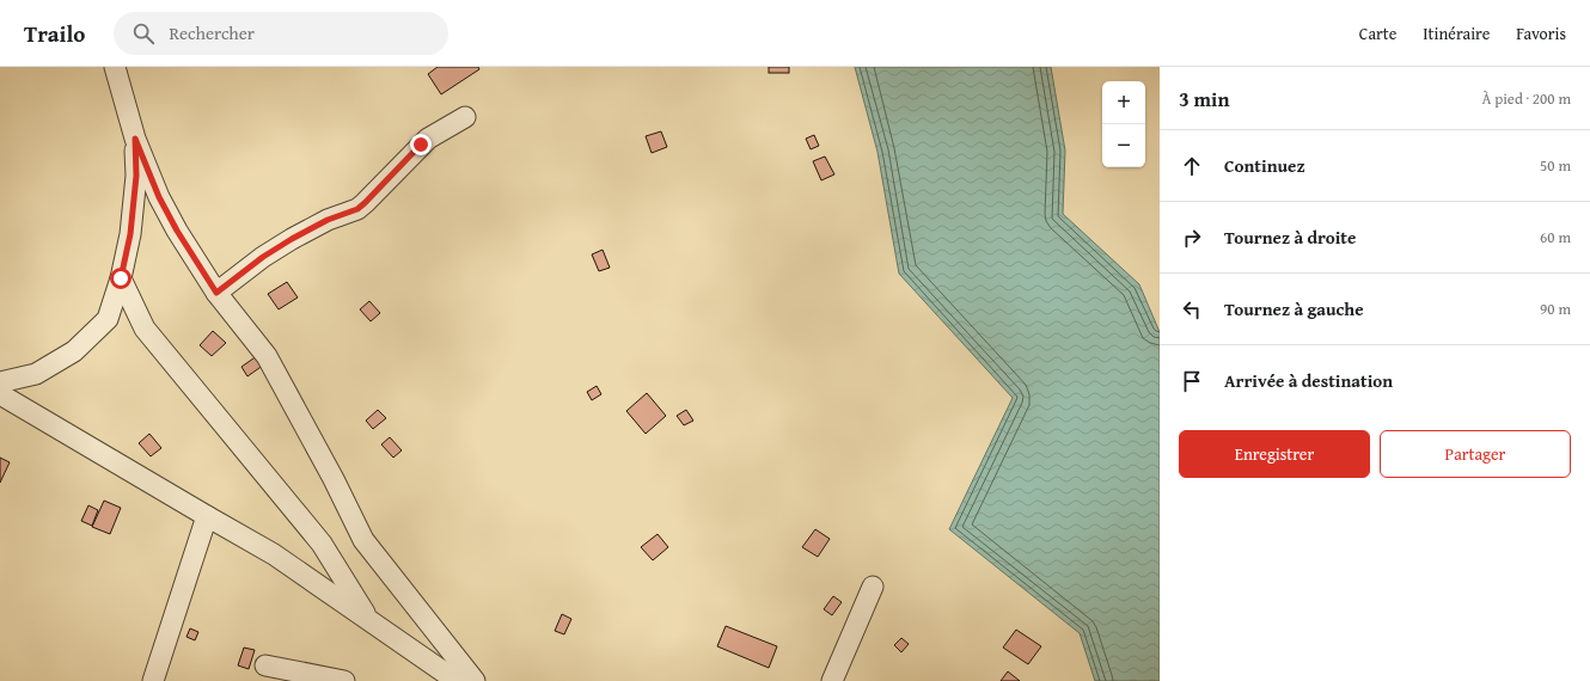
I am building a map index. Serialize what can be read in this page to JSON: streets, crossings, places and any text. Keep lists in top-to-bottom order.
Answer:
{
  "page": {
    "header": "Trailo",
    "search": "Rechercher",
    "nav": ["Carte", "Itinéraire", "Favoris"],
    "heading": ["3 min", "À pied · 200 m"],
    "map_buttons": ["+", "−"],
    "list": [
      ["Continuez", "50 m"],
      ["Tournez à droite", "60 m"],
      ["Tournez à gauche", "90 m"],
      "Arrivée à destination"
    ],
    "buttons": ["Enregistrer", "Partager"]
  }
}
